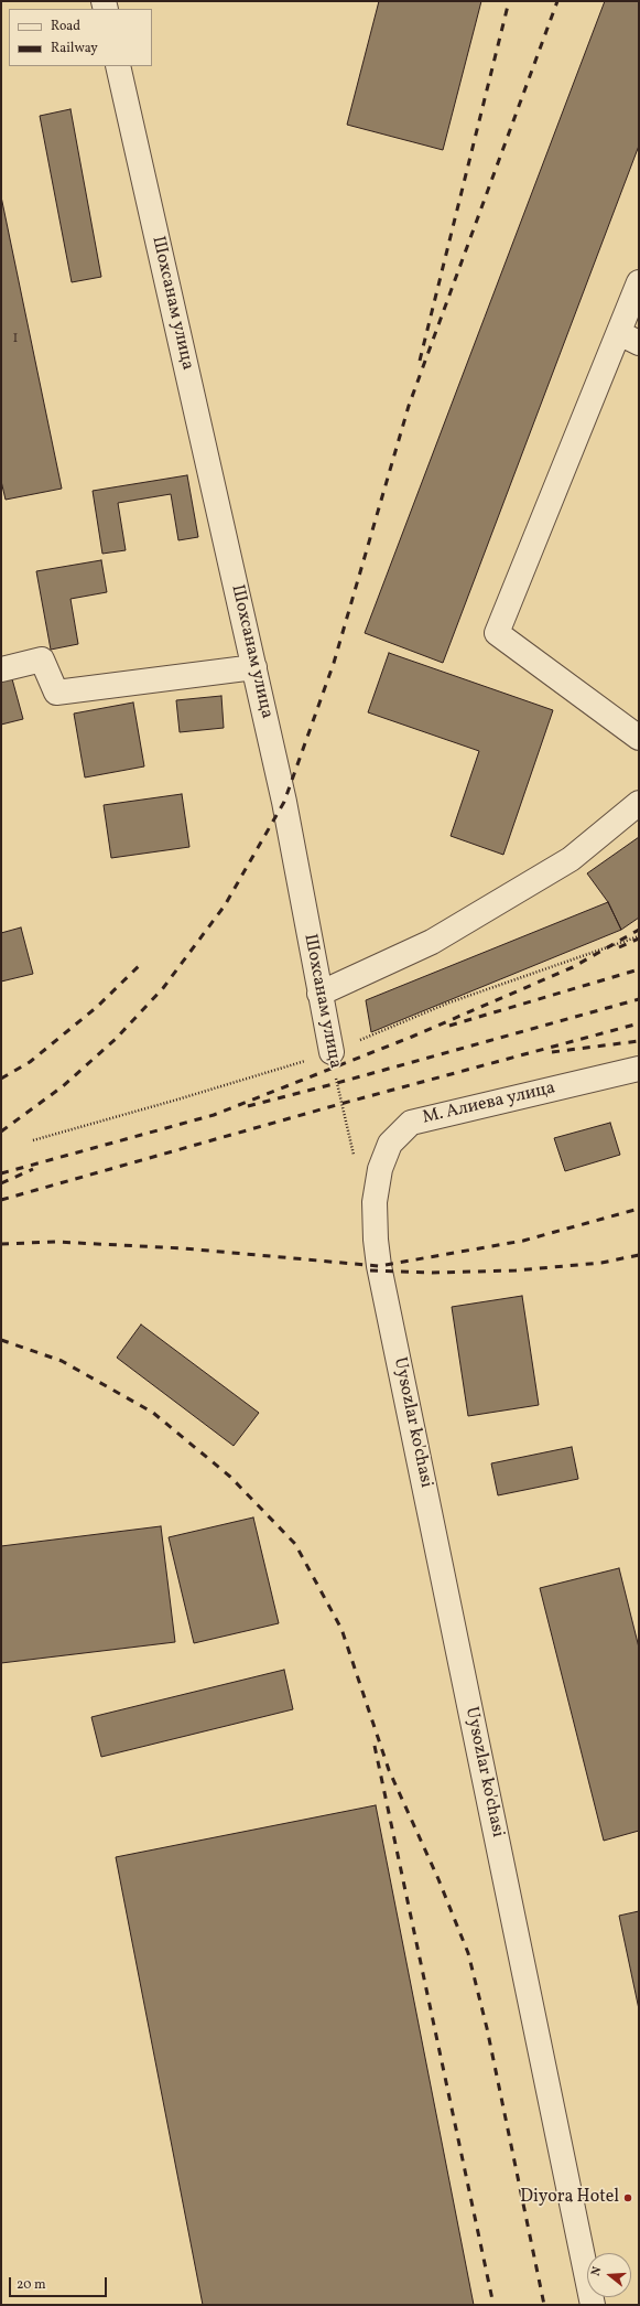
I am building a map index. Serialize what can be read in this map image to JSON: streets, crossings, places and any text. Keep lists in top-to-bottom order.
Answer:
{
  "streets": {
    "street": ["Шохсанам улица", "М. Алиева улица", "Uysozlar ko'chasi"]
  },
  "crossings": [
    ["М. Алиева улица", "Uysozlar ko'chasi"]
  ],
  "places": ["Diyora Hotel"],
  "house_numbers": ["1"],
  "legend": ["Road", "Railway"],
  "scale_bar": "20 m",
  "north": "left"
}
